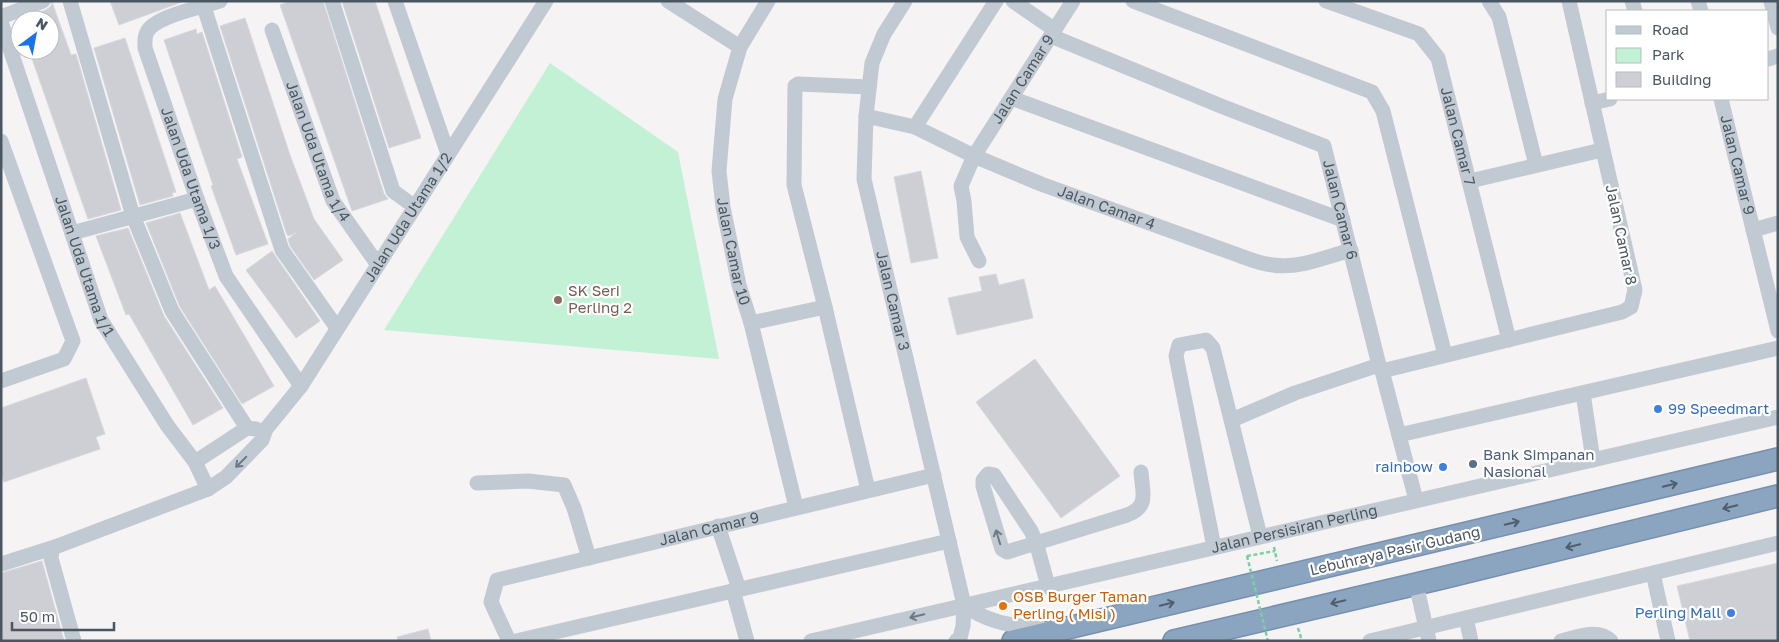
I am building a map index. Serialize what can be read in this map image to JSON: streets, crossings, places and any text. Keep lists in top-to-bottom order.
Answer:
{
  "streets": {
    "highway": ["Lebuhraya Pasir Gudang"],
    "street": [
      "Jalan Camar 9",
      "Jalan Camar 7",
      "Jalan Uda Utama 1/4",
      "Jalan Uda Utama 1/3",
      "Jalan Camar 4",
      "Jalan Camar 6",
      "Jalan Uda Utama 1/2",
      "Jalan Camar 8",
      "Jalan Camar 10",
      "Jalan Uda Utama 1/1",
      "Jalan Camar 3",
      "Jalan Persisiran Perling"
    ]
  },
  "crossings": [
    ["Jalan Camar 9", "Jalan Camar 4"],
    ["Jalan Camar 9", "Jalan Camar 6"],
    ["Jalan Camar 9", "Jalan Camar 10"],
    ["Jalan Camar 9", "Jalan Camar 3"],
    ["Jalan Camar 7", "Jalan Camar 8"],
    ["Jalan Uda Utama 1/4", "Jalan Uda Utama 1/2"],
    ["Jalan Uda Utama 1/3", "Jalan Uda Utama 1/2"],
    ["Jalan Camar 4", "Jalan Camar 6"],
    ["Jalan Camar 4", "Jalan Camar 3"],
    ["Jalan Camar 6", "Jalan Camar 8"],
    ["Jalan Camar 6", "Jalan Persisiran Perling"],
    ["Jalan Uda Utama 1/2", "Jalan Uda Utama 1/1"],
    ["Jalan Camar 3", "Jalan Persisiran Perling"]
  ],
  "places": [
    "SK Seri Perling 2",
    "99 Speedmart",
    "Bank Simpanan Nasional",
    "rainbow",
    "OSB Burger Taman Perling ( Misi )",
    "Perling Mall"
  ],
  "legend": ["Road", "Park", "Building"],
  "scale_bar": "50 m",
  "north": "top right"
}
